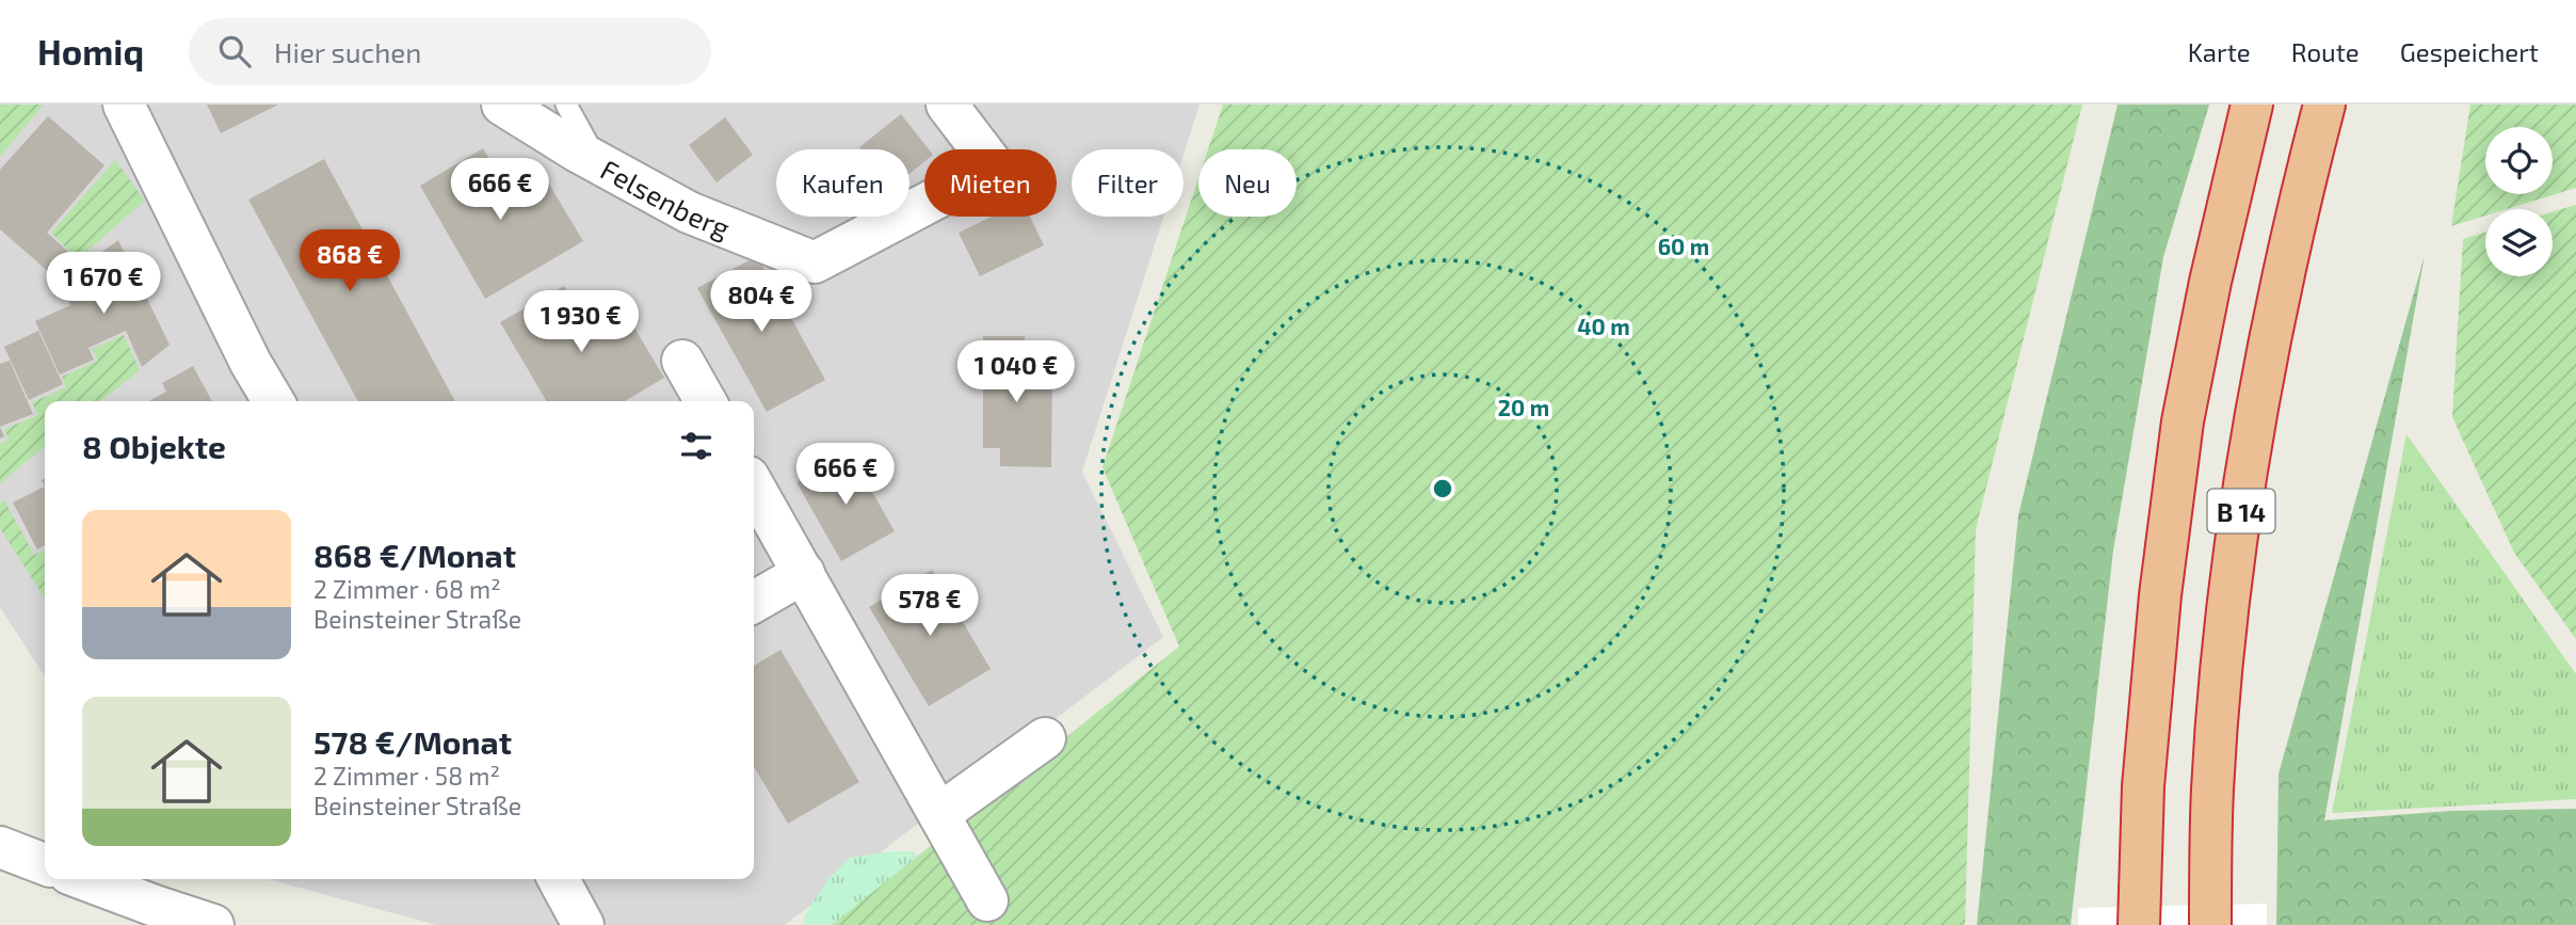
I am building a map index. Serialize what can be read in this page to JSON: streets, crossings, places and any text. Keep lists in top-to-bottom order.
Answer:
{
  "streets": {
    "highway": ["B 14"],
    "street": ["Felsenberg"]
  },
  "page": {
    "header": "Homiq",
    "search": "Hier suchen",
    "nav": ["Karte", "Route", "Gespeichert"],
    "chip": [
      "Kaufen",
      "Mieten",
      "Filter",
      "Neu"
    ],
    "price": [
      "666 €",
      "868 €",
      "1 670 €",
      "804 €",
      "1 930 €",
      "1 040 €",
      "666 €",
      "578 €"
    ],
    "heading": "8 Objekte",
    "list": [
      {
        "name": "868 €/Monat",
        "note": "2 Zimmer · 68 m² · Beinsteiner Straße"
      },
      {
        "name": "578 €/Monat",
        "note": "2 Zimmer · 58 m² · Beinsteiner Straße"
      }
    ]
  },
  "rings": ["60 m", "40 m", "20 m"]
}
